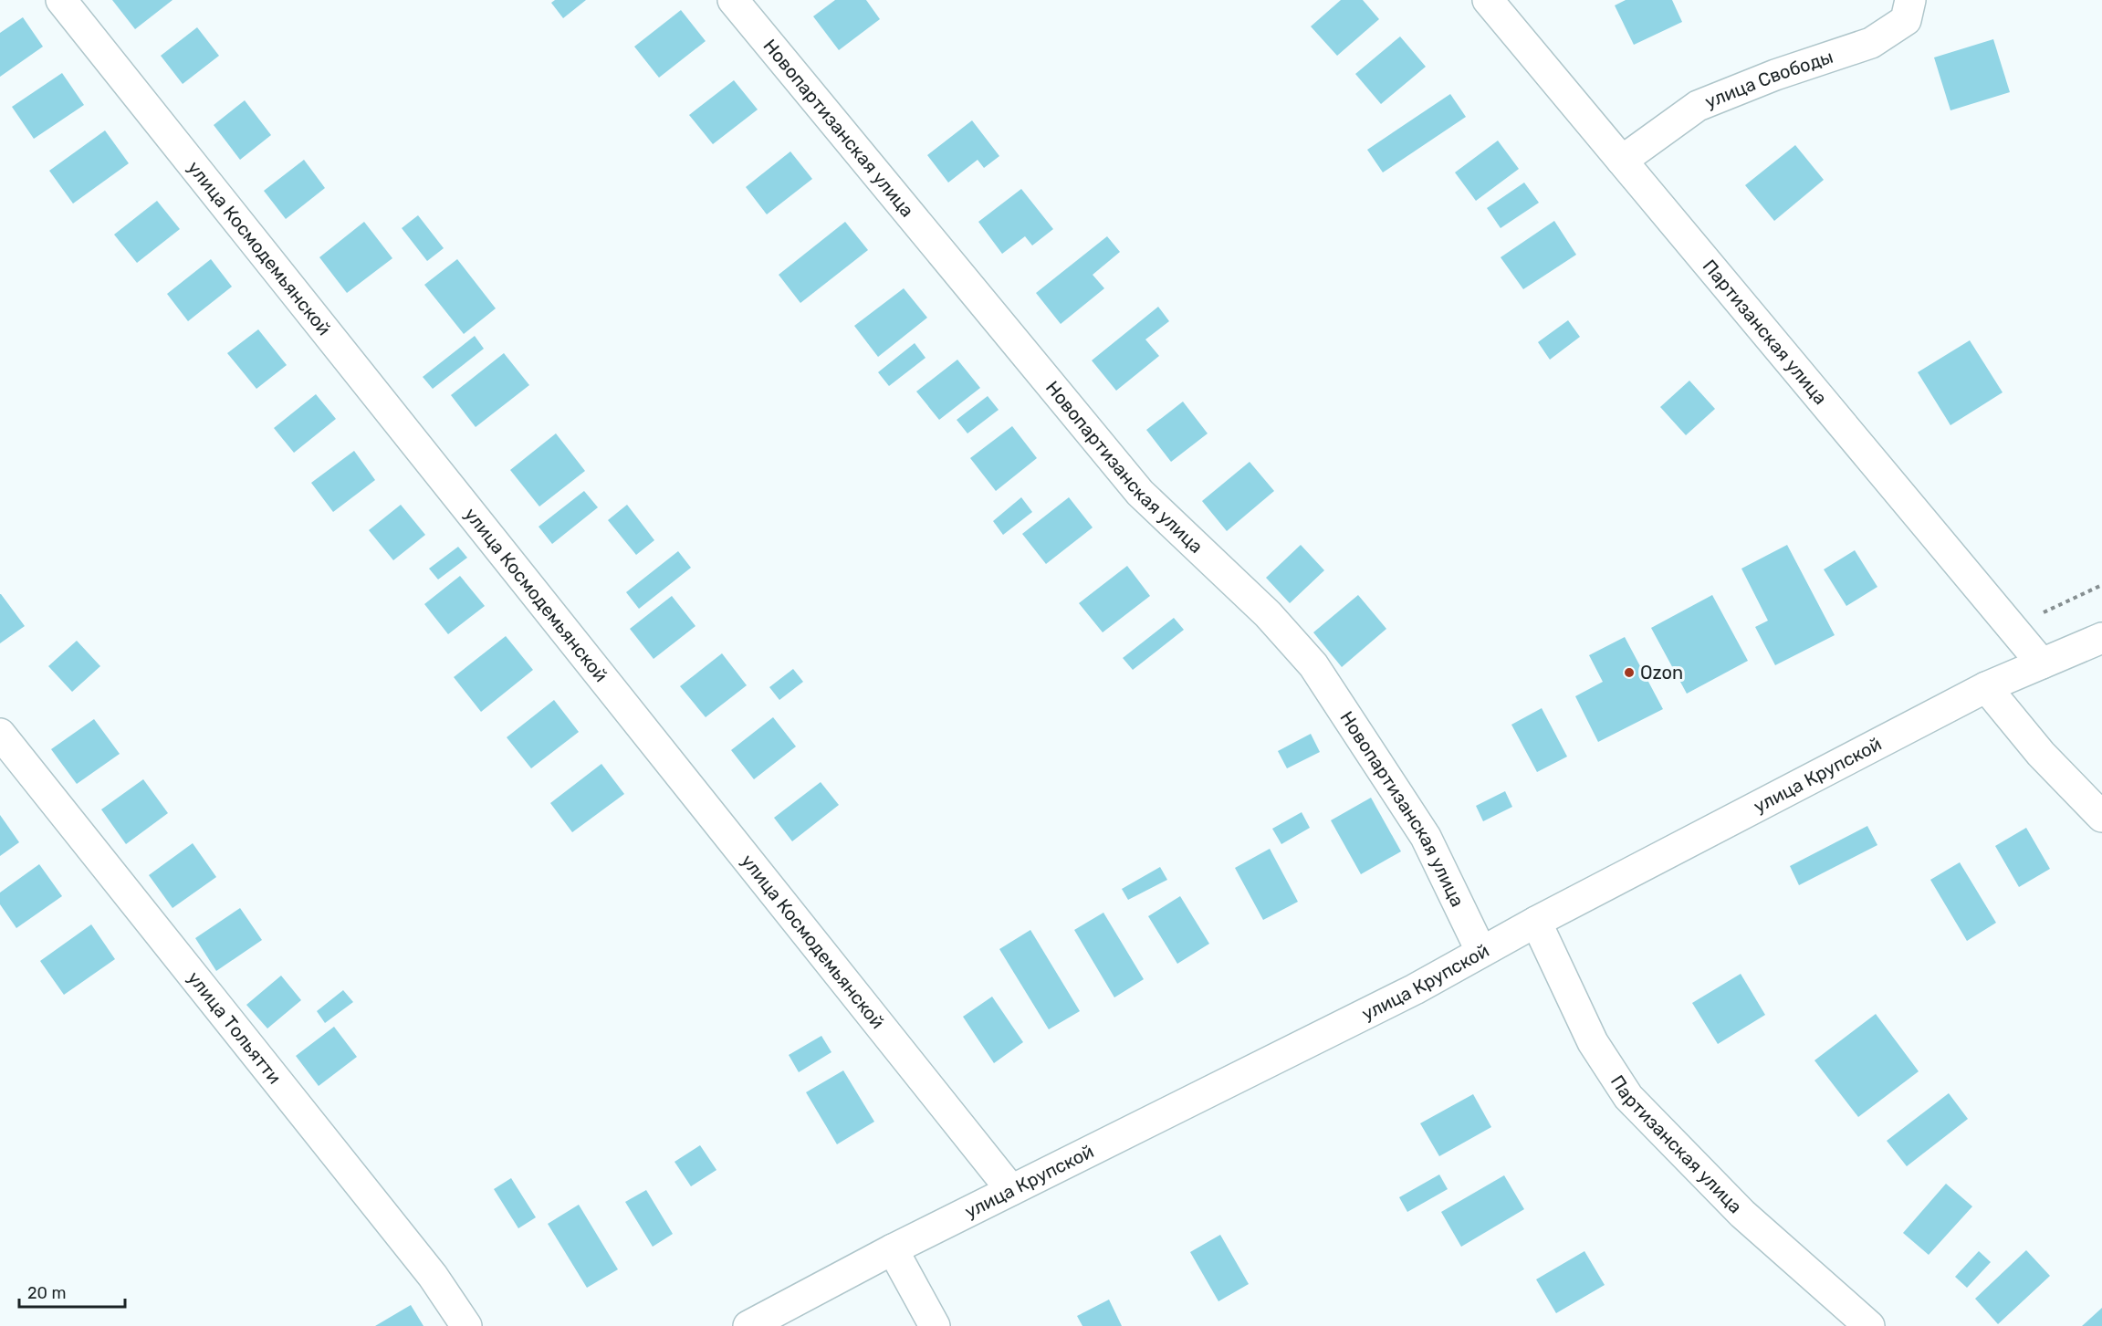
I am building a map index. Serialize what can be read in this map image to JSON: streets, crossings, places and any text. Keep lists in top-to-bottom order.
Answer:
{
  "streets": {
    "street": [
      "улица Свободы",
      "Новопартизанская улица",
      "улица Космодемьянской",
      "Партизанская улица",
      "улица Крупской",
      "улица Тольятти"
    ]
  },
  "crossings": [
    ["улица Свободы", "Партизанская улица"],
    ["Новопартизанская улица", "улица Крупской"],
    ["улица Космодемьянской", "улица Крупской"],
    ["Партизанская улица", "улица Крупской"]
  ],
  "places": ["Ozon"],
  "scale_bar": "20 m"
}
